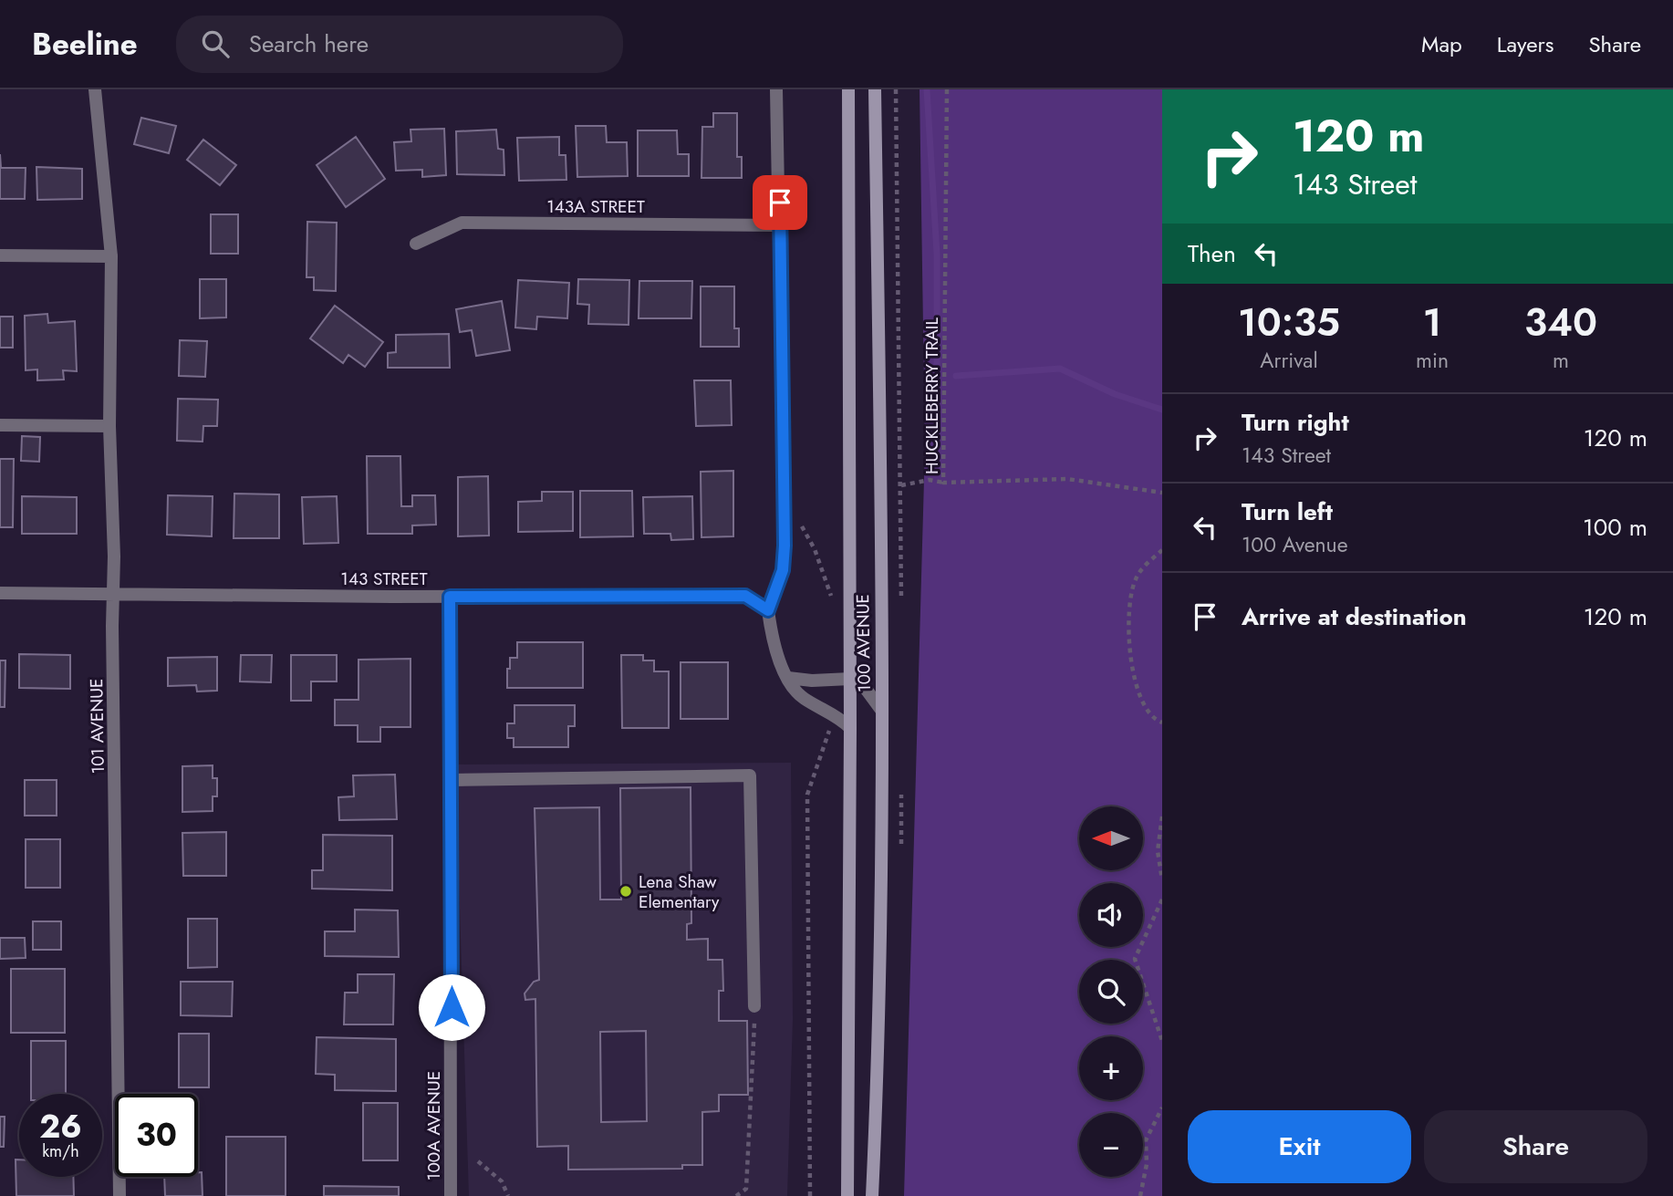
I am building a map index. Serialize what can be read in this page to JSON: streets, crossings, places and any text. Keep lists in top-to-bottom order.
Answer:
{
  "streets": {
    "main road": ["100 AVENUE"],
    "street": [
      "143A STREET",
      "143 STREET",
      "101 AVENUE",
      "100A AVENUE"
    ],
    "path": ["HUCKLEBERRY TRAIL"]
  },
  "crossings": [
    ["143 STREET", "101 AVENUE"],
    ["143 STREET", "100A AVENUE"]
  ],
  "places": ["Lena Shaw Elementary"],
  "north": "left",
  "page": {
    "header": "Beeline",
    "search": "Search here",
    "nav": ["Map", "Layers", "Share"],
    "turn": ["120 m", "143 Street"],
    "then": "Then",
    "eta": [
      "10:35",
      "Arrival",
      "1",
      "min",
      "340",
      "m"
    ],
    "list": [
      {
        "name": "Turn right",
        "note": "143 Street",
        "value": "120 m"
      },
      {
        "name": "Turn left",
        "note": "100 Avenue",
        "value": "100 m"
      },
      {
        "name": "Arrive at destination",
        "value": "120 m"
      }
    ],
    "map_buttons": ["+", "−"],
    "speed": "26 km/h",
    "limit": "30",
    "buttons": ["Exit", "Share"]
  }
}
